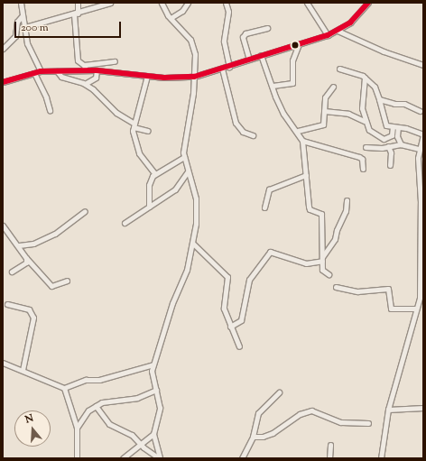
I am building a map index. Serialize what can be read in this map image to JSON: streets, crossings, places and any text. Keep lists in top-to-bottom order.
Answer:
{
  "scale_bar": "200 m",
  "north": "top"
}
